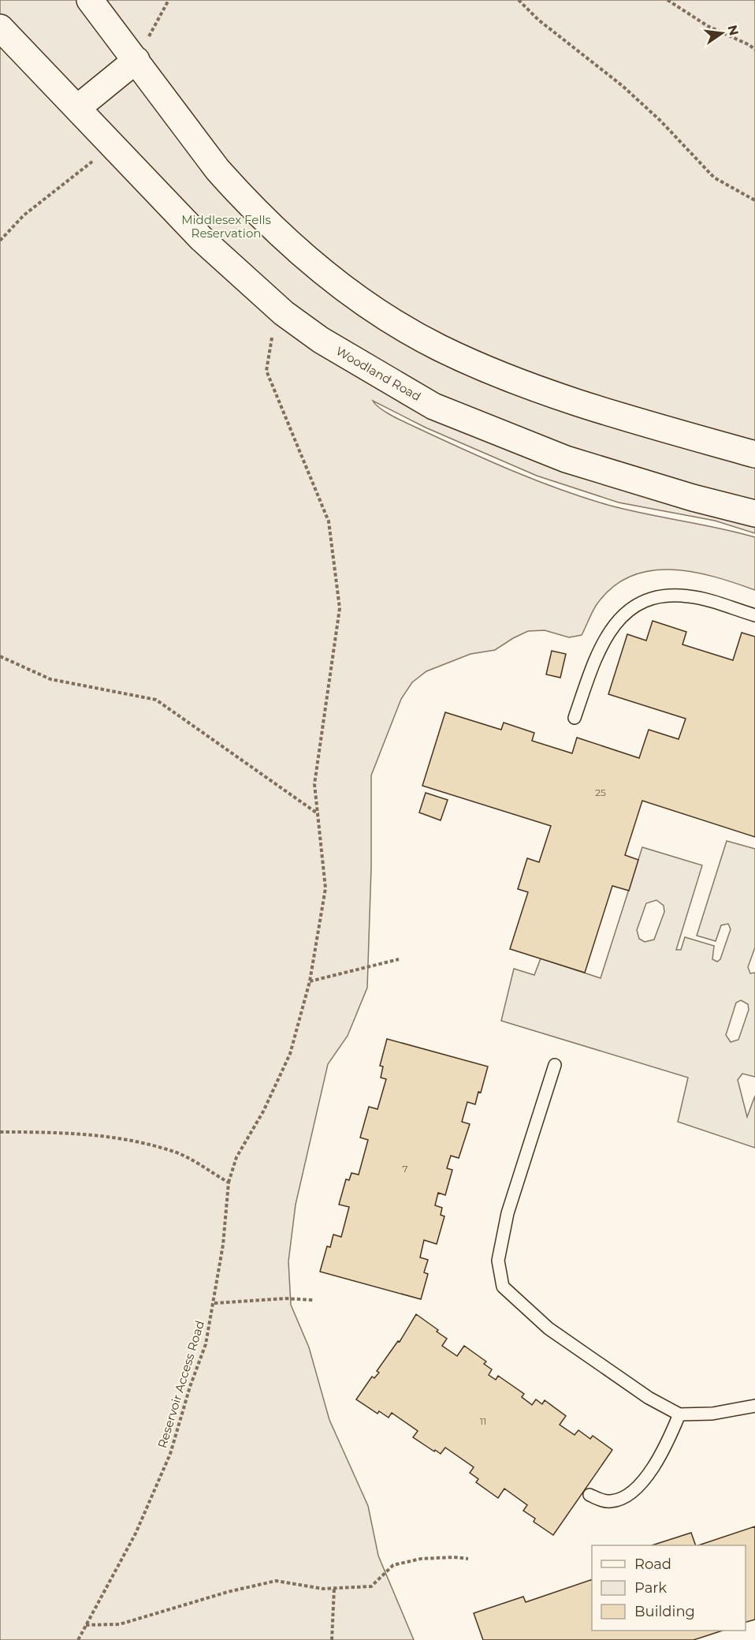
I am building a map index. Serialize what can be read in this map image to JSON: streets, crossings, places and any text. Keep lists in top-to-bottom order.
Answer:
{
  "streets": {
    "main road": ["Woodland Road"],
    "path": ["Reservoir Access Road"]
  },
  "parks": ["Middlesex Fells Reservation"],
  "house_numbers": ["25", "7", "11"],
  "legend": ["Road", "Park", "Building"],
  "north": "right"
}
